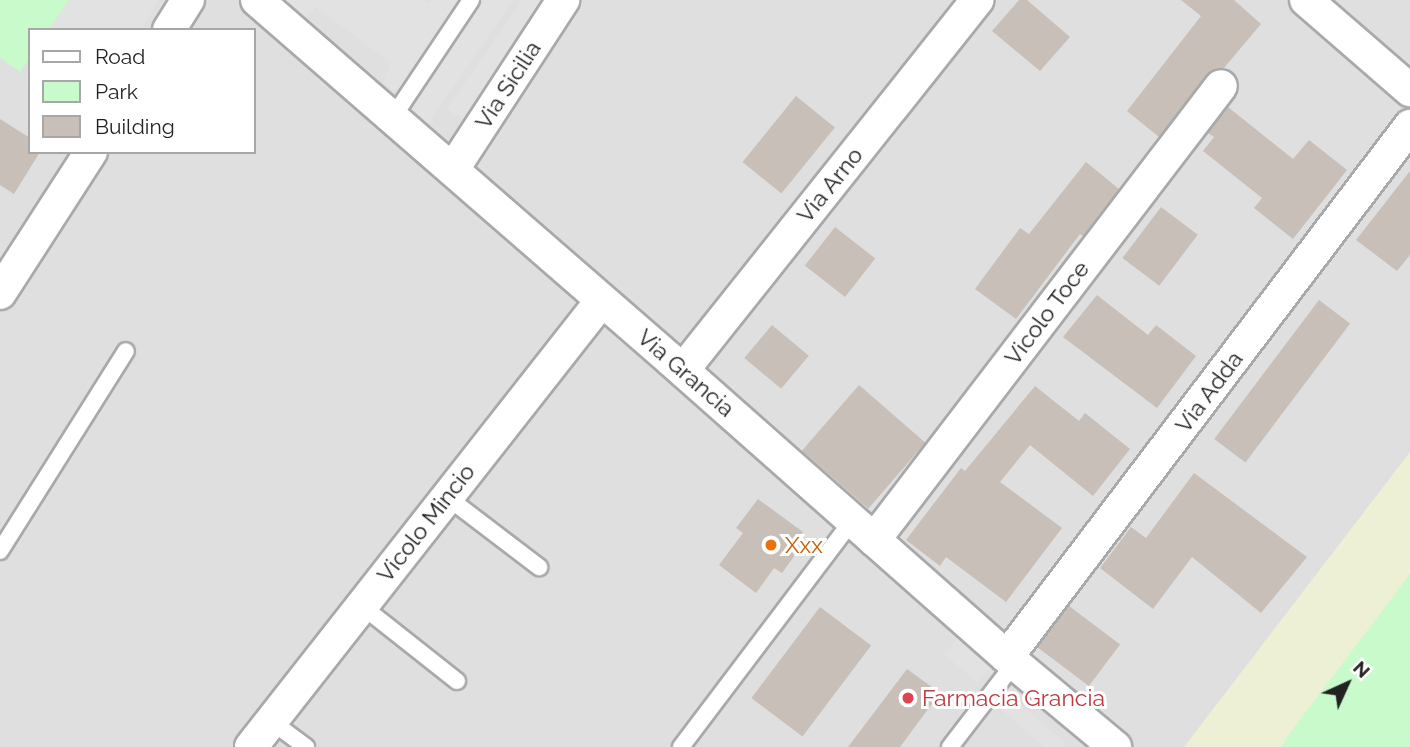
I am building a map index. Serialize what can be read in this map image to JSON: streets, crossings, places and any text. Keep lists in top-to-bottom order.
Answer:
{
  "streets": {
    "street": [
      "Via Sicilia",
      "Via Arno",
      "Vicolo Toce",
      "Via Grancia",
      "Via Adda",
      "Vicolo Mincio"
    ]
  },
  "crossings": [
    ["Via Sicilia", "Via Grancia"],
    ["Via Arno", "Via Grancia"],
    ["Vicolo Toce", "Via Grancia"],
    ["Via Grancia", "Via Adda"],
    ["Via Grancia", "Vicolo Mincio"]
  ],
  "places": ["Xxx", "Farmacia Grancia"],
  "legend": ["Road", "Park", "Building"],
  "north": "top right"
}
